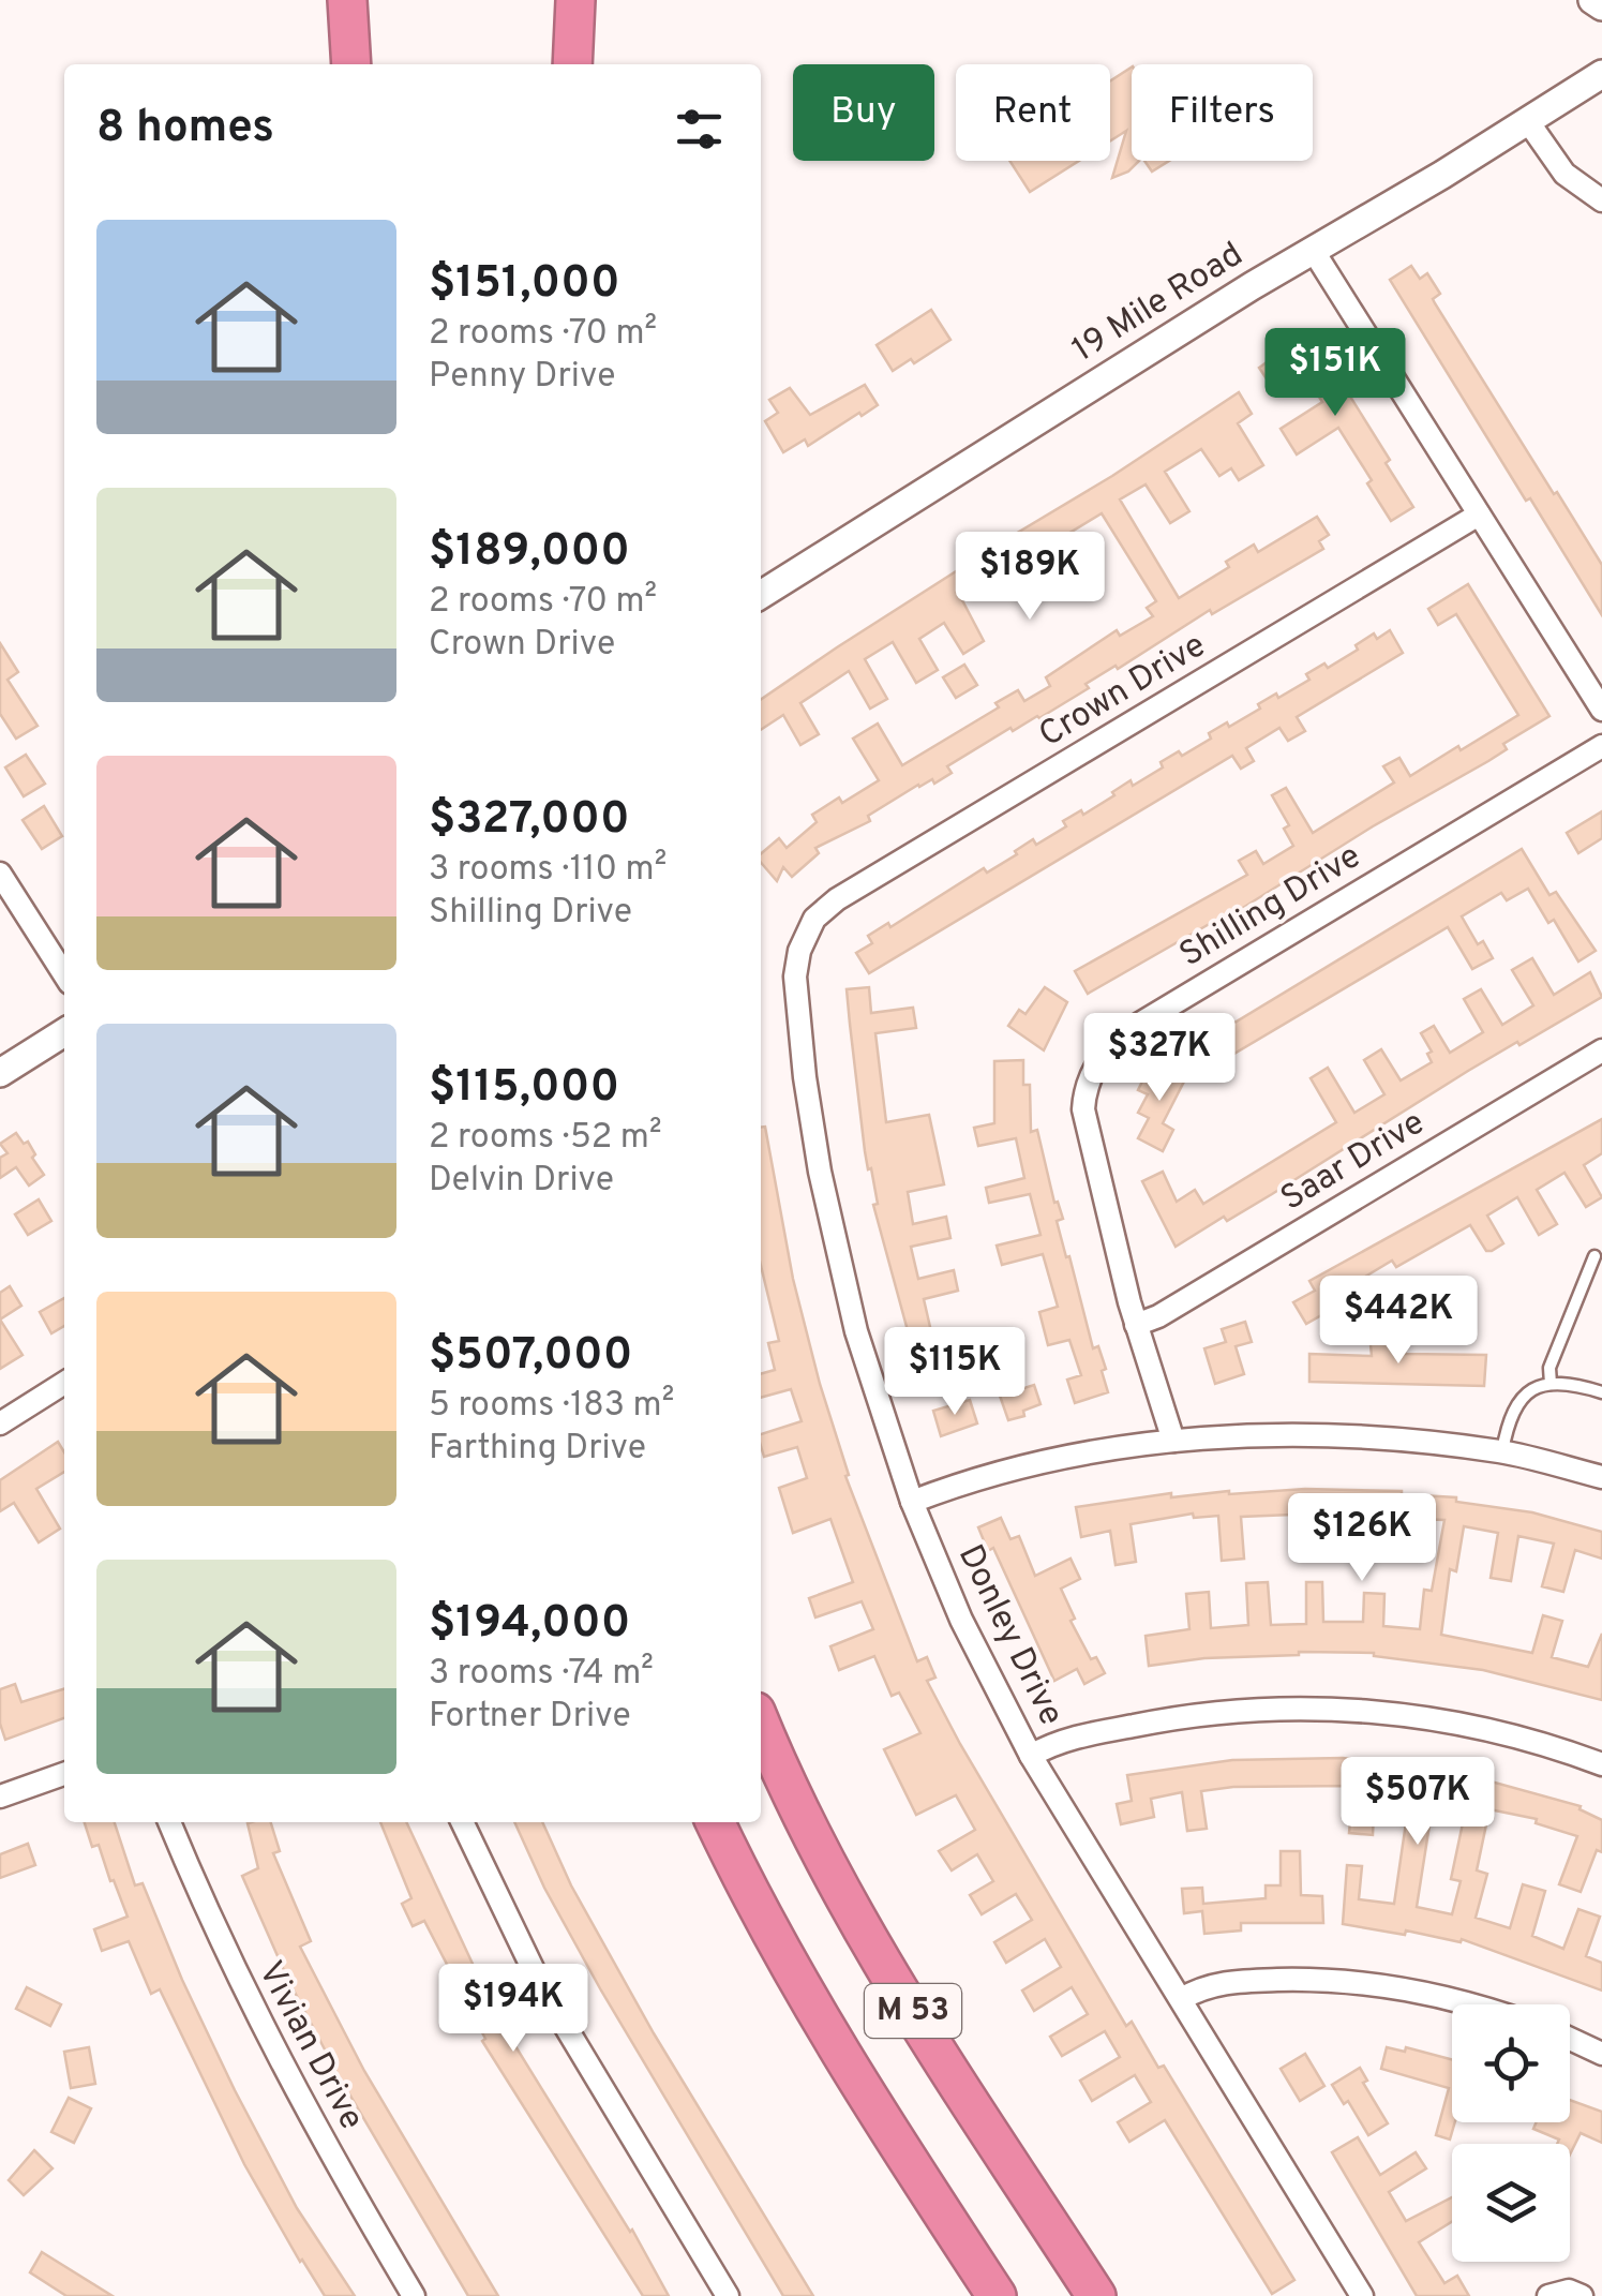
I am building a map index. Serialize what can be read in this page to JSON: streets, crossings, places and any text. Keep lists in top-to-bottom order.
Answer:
{
  "streets": {
    "highway": ["M 53"],
    "street": [
      "19 Mile Road",
      "Crown Drive",
      "Shilling Drive",
      "Saar Drive",
      "Donley Drive",
      "Vivian Drive"
    ]
  },
  "crossings": [
    ["Crown Drive", "Donley Drive"],
    ["Shilling Drive", "Saar Drive"]
  ],
  "page": {
    "chip": ["Buy", "Rent", "Filters"],
    "heading": "8 homes",
    "list": [
      {
        "name": "$151,000",
        "note": "2 rooms · 70 m² · Penny Drive"
      },
      {
        "name": "$189,000",
        "note": "2 rooms · 70 m² · Crown Drive"
      },
      {
        "name": "$327,000",
        "note": "3 rooms · 110 m² · Shilling Drive"
      },
      {
        "name": "$115,000",
        "note": "2 rooms · 52 m² · Delvin Drive"
      },
      {
        "name": "$507,000",
        "note": "5 rooms · 183 m² · Farthing Drive"
      },
      {
        "name": "$194,000",
        "note": "3 rooms · 74 m² · Fortner Drive"
      }
    ],
    "price": [
      "$151K",
      "$189K",
      "$327K",
      "$442K",
      "$115K",
      "$126K",
      "$507K",
      "$194K"
    ]
  }
}
